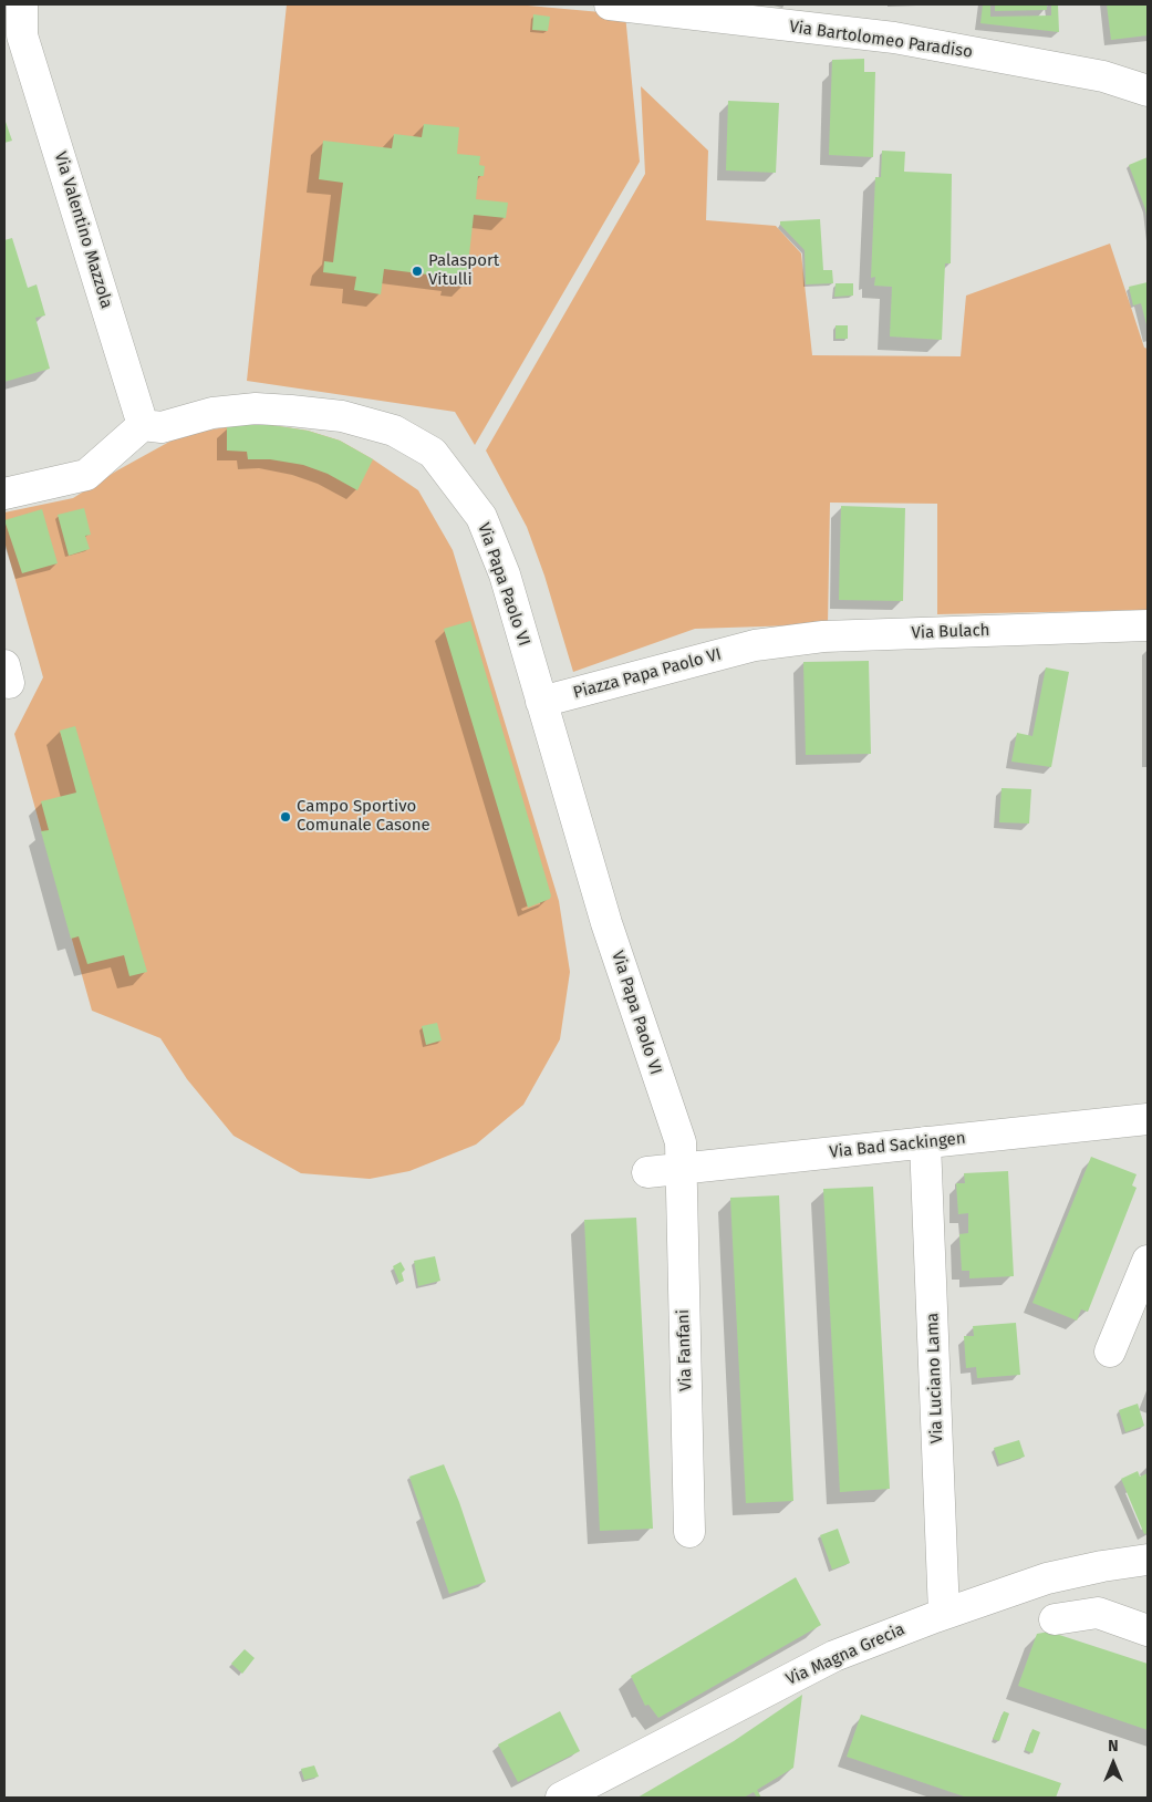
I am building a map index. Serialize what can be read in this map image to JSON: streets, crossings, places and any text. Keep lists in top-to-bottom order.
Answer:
{
  "streets": {
    "street": [
      "Via Bartolomeo Paradiso",
      "Via Valentino Mazzola",
      "Via Papa Paolo VI",
      "Via Bulach",
      "Piazza Papa Paolo VI",
      "Via Bad Sackingen",
      "Via Fanfani",
      "Via Luciano Lama",
      "Via Magna Grecia"
    ]
  },
  "crossings": [
    ["Via Valentino Mazzola", "Via Papa Paolo VI"],
    ["Via Papa Paolo VI", "Piazza Papa Paolo VI"],
    ["Via Papa Paolo VI", "Via Bad Sackingen"],
    ["Via Papa Paolo VI", "Via Fanfani"],
    ["Via Bulach", "Piazza Papa Paolo VI"],
    ["Via Bad Sackingen", "Via Fanfani"],
    ["Via Bad Sackingen", "Via Luciano Lama"],
    ["Via Luciano Lama", "Via Magna Grecia"]
  ],
  "places": ["Palasport Vitulli", "Campo Sportivo Comunale Casone"],
  "north": "top"
}
